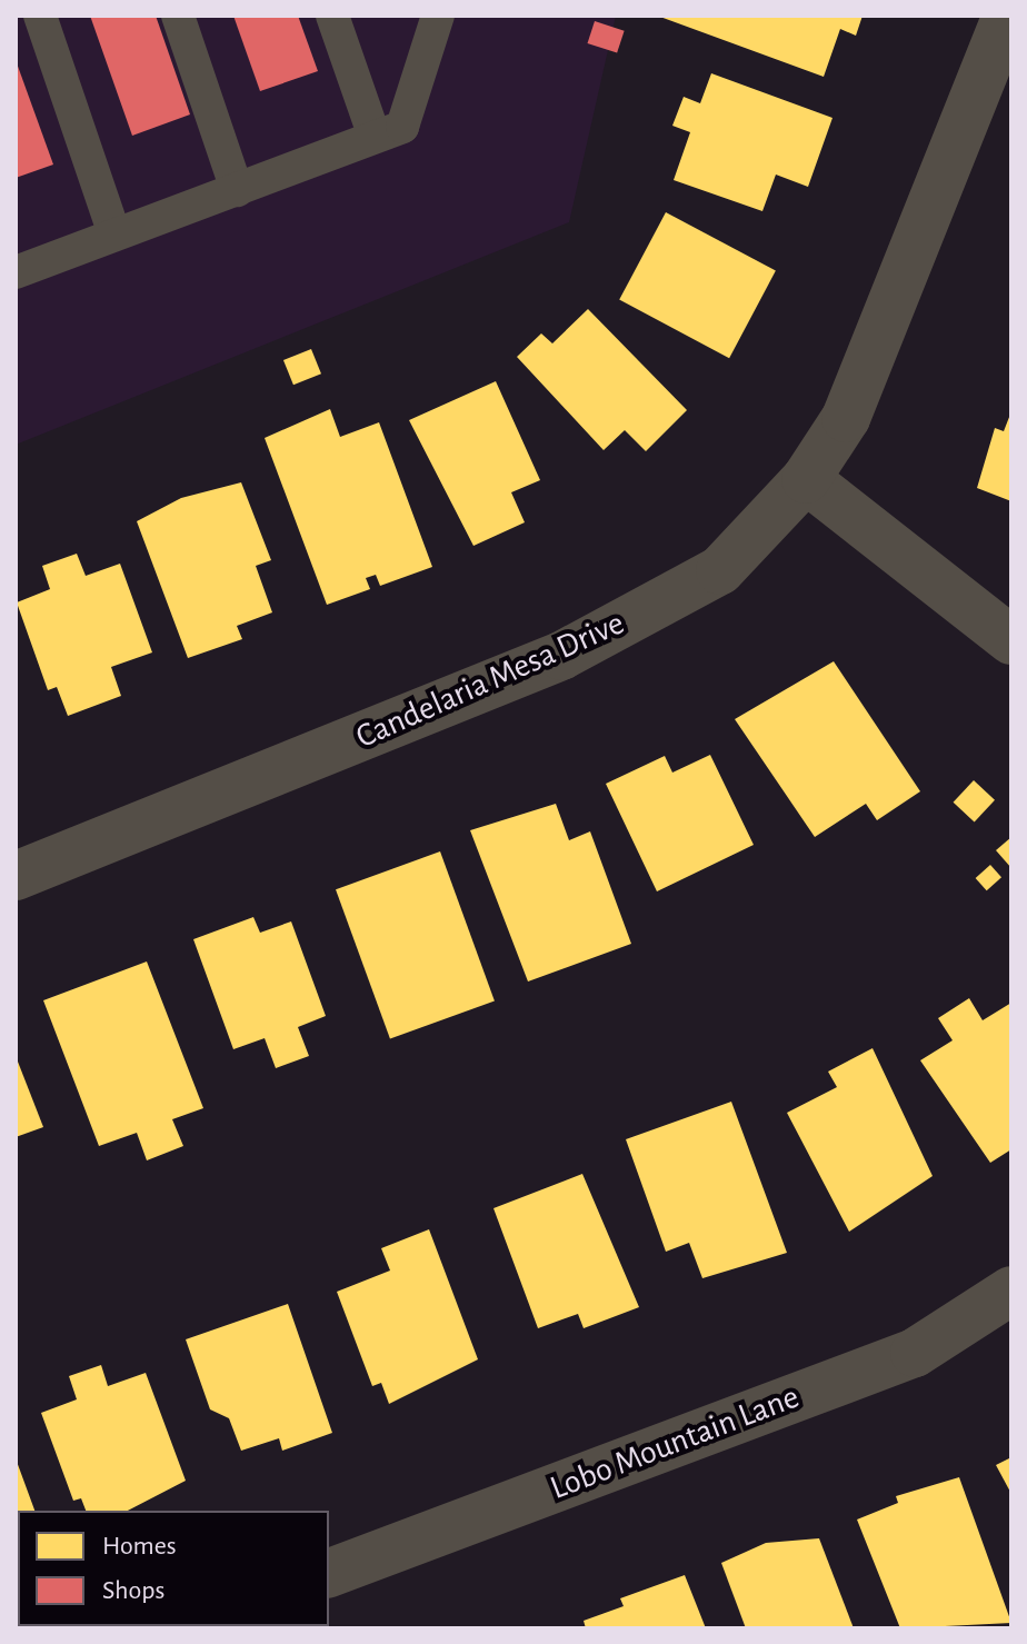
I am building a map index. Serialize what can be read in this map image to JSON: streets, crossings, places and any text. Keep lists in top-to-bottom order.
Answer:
{
  "streets": {
    "street": ["Candelaria Mesa Drive", "Lobo Mountain Lane"]
  },
  "legend": ["Homes", "Shops"]
}
